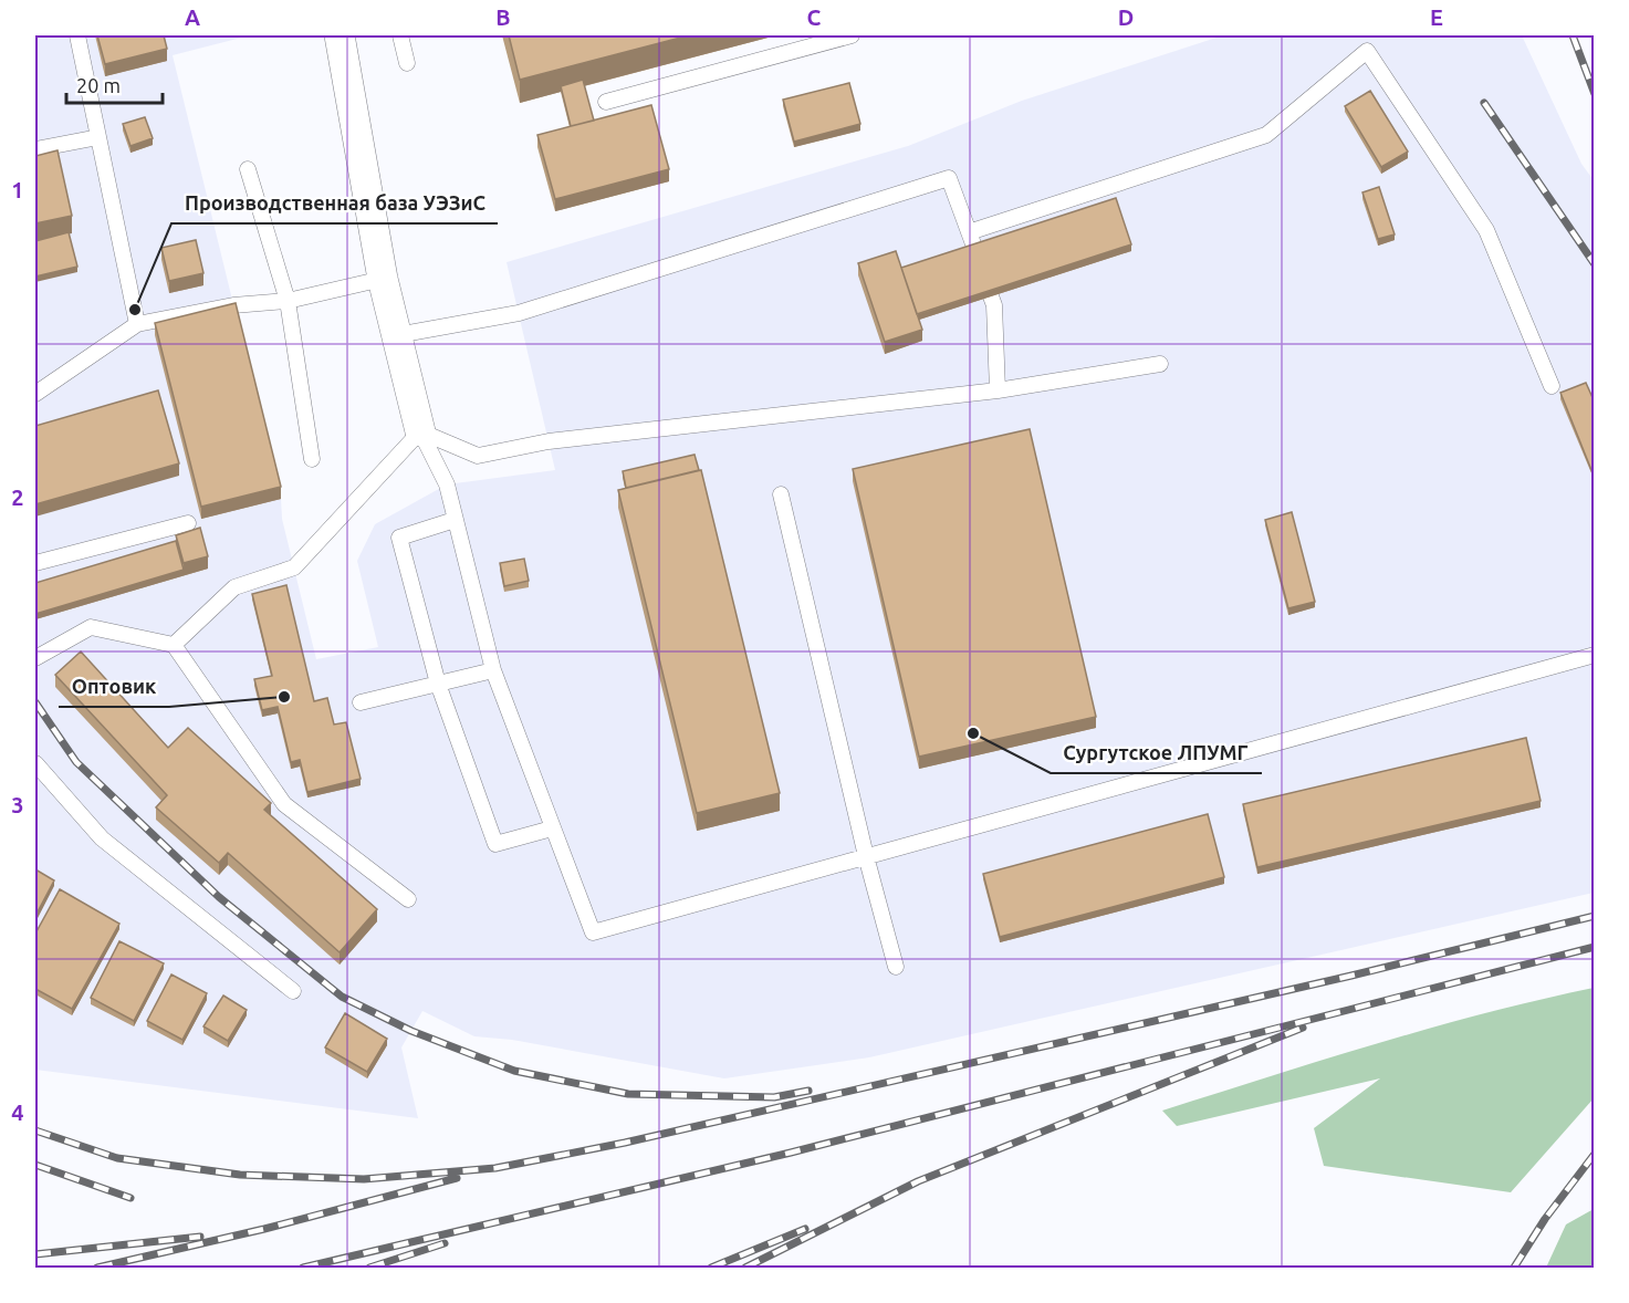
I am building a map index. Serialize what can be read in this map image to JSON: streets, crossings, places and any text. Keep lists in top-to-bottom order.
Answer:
{
  "places": ["Производственная база УЭЗиС", "Оптовик", "Сургутское ЛПУМГ"],
  "scale_bar": "20 m",
  "grid": {
    "columns": [
      "A",
      "B",
      "C",
      "D",
      "E"
    ],
    "rows": [
      "1",
      "2",
      "3",
      "4"
    ]
  }
}
